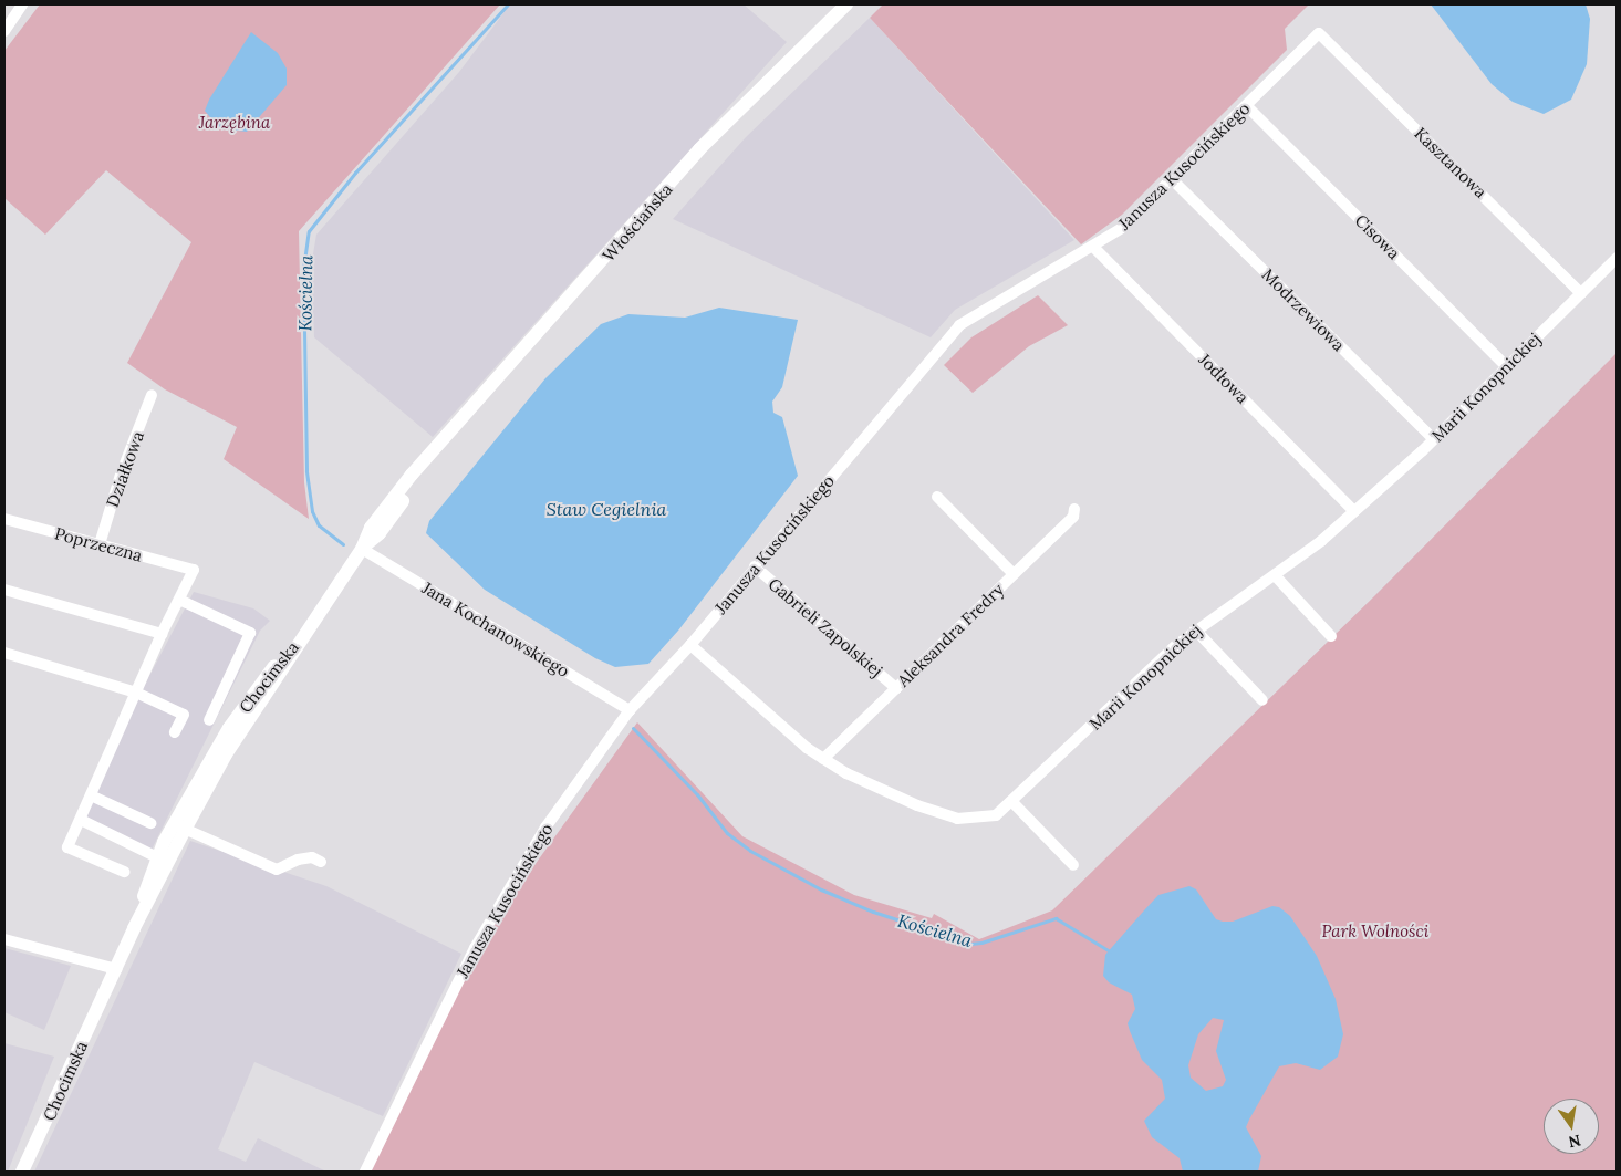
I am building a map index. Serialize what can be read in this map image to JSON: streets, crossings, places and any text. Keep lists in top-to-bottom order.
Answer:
{
  "streets": {
    "main road": ["Włościańska", "Chocimska"],
    "street": [
      "Kasztanowa",
      "Janusza Kusocińskiego",
      "Cisowa",
      "Modrzewiowa",
      "Jodłowa",
      "Marii Konopnickiej",
      "Działkowa",
      "Poprzeczna",
      "Gabrieli Zapolskiej",
      "Jana Kochanowskiego",
      "Aleksandra Fredry"
    ]
  },
  "crossings": [
    ["Kasztanowa", "Janusza Kusocińskiego"],
    ["Kasztanowa", "Marii Konopnickiej"],
    ["Janusza Kusocińskiego", "Cisowa"],
    ["Janusza Kusocińskiego", "Modrzewiowa"],
    ["Janusza Kusocińskiego", "Jodłowa"],
    ["Janusza Kusocińskiego", "Marii Konopnickiej"],
    ["Janusza Kusocińskiego", "Gabrieli Zapolskiej"],
    ["Janusza Kusocińskiego", "Jana Kochanowskiego"],
    ["Włościańska", "Jana Kochanowskiego"],
    ["Włościańska", "Chocimska"],
    ["Cisowa", "Marii Konopnickiej"],
    ["Modrzewiowa", "Marii Konopnickiej"],
    ["Jodłowa", "Marii Konopnickiej"],
    ["Marii Konopnickiej", "Aleksandra Fredry"],
    ["Działkowa", "Poprzeczna"],
    ["Gabrieli Zapolskiej", "Aleksandra Fredry"]
  ],
  "water": ["Kościelna", "Staw Cegielnia"],
  "parks": ["Jarzębina", "Park Wolności"],
  "north": "bottom"
}
